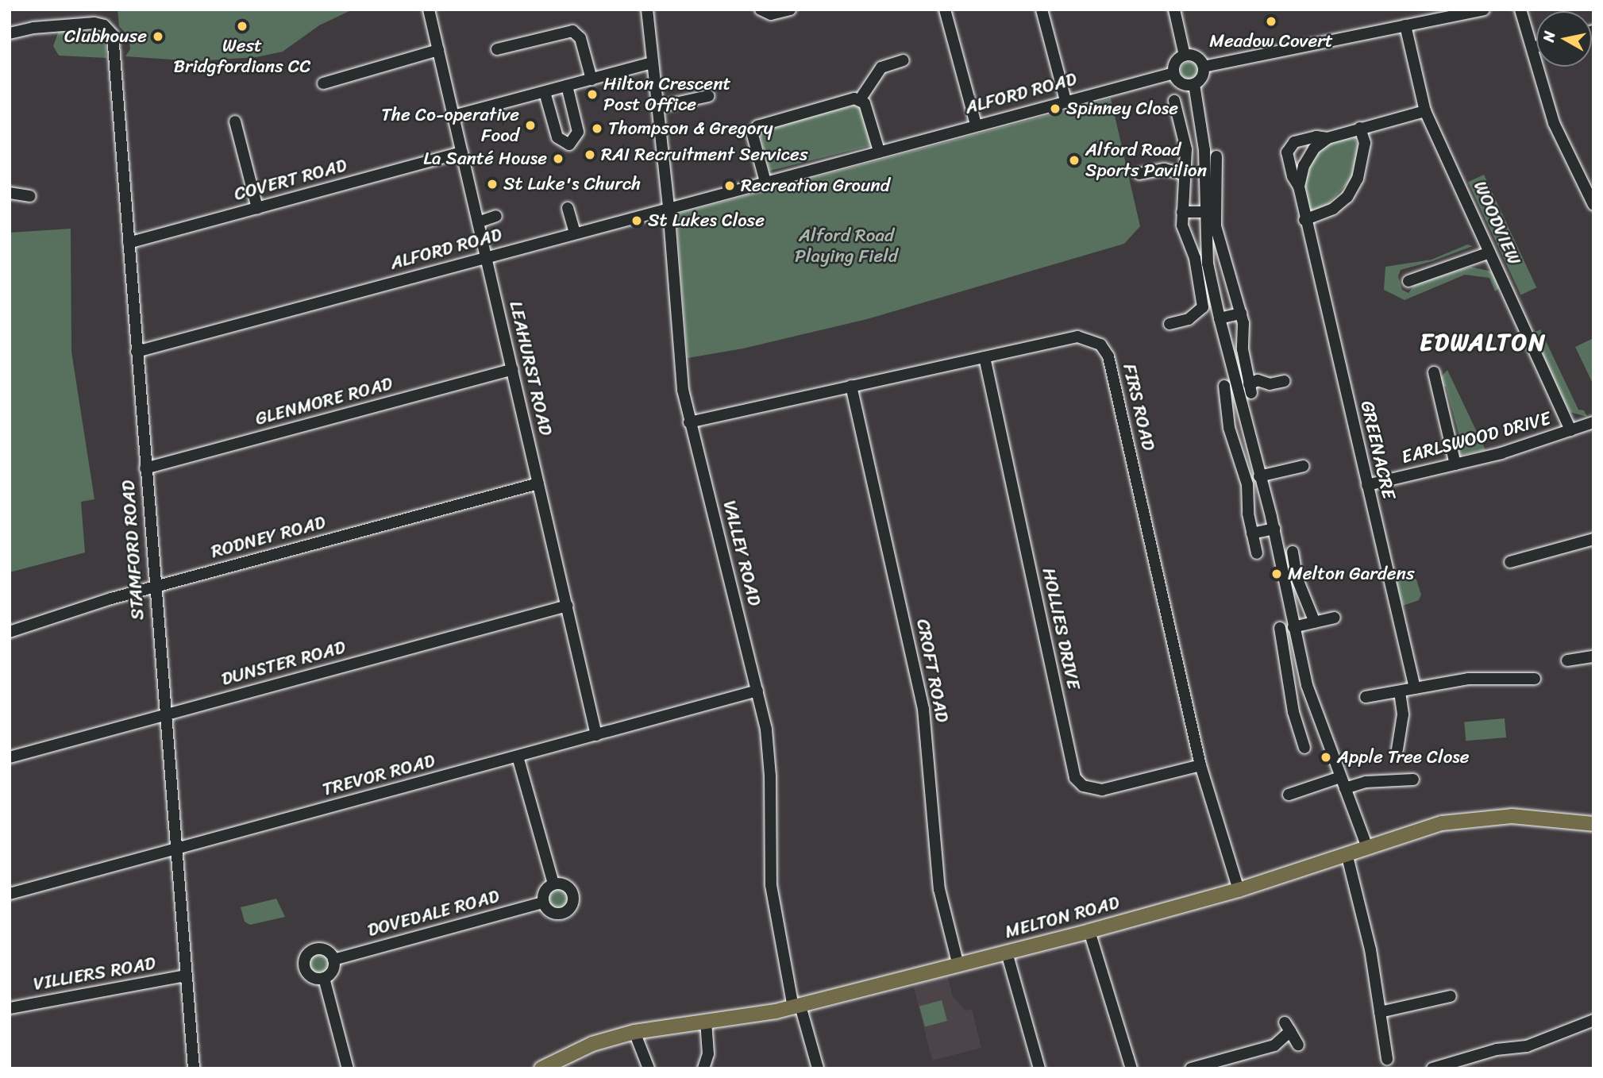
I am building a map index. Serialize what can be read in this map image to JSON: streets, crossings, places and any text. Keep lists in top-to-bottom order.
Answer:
{
  "streets": {
    "main road": ["MELTON ROAD"],
    "street": [
      "ALFORD ROAD",
      "COVERT ROAD",
      "WOODVIEW",
      "LEAHURST ROAD",
      "GLENMORE ROAD",
      "FIRS ROAD",
      "EARLSWOOD DRIVE",
      "GREENACRE",
      "RODNEY ROAD",
      "STAMFORD ROAD",
      "VALLEY ROAD",
      "HOLLIES DRIVE",
      "DUNSTER ROAD",
      "CROFT ROAD",
      "TREVOR ROAD",
      "DOVEDALE ROAD",
      "VILLIERS ROAD"
    ]
  },
  "crossings": [
    ["ALFORD ROAD", "LEAHURST ROAD"],
    ["ALFORD ROAD", "STAMFORD ROAD"],
    ["ALFORD ROAD", "VALLEY ROAD"],
    ["COVERT ROAD", "LEAHURST ROAD"],
    ["COVERT ROAD", "STAMFORD ROAD"],
    ["WOODVIEW", "EARLSWOOD DRIVE"],
    ["WOODVIEW", "GREENACRE"],
    ["LEAHURST ROAD", "GLENMORE ROAD"],
    ["LEAHURST ROAD", "RODNEY ROAD"],
    ["LEAHURST ROAD", "DUNSTER ROAD"],
    ["LEAHURST ROAD", "TREVOR ROAD"],
    ["GLENMORE ROAD", "STAMFORD ROAD"],
    ["FIRS ROAD", "VALLEY ROAD"],
    ["FIRS ROAD", "HOLLIES DRIVE"],
    ["FIRS ROAD", "CROFT ROAD"],
    ["FIRS ROAD", "MELTON ROAD"],
    ["EARLSWOOD DRIVE", "GREENACRE"],
    ["RODNEY ROAD", "STAMFORD ROAD"],
    ["STAMFORD ROAD", "DUNSTER ROAD"],
    ["STAMFORD ROAD", "TREVOR ROAD"],
    ["STAMFORD ROAD", "VILLIERS ROAD"],
    ["VALLEY ROAD", "TREVOR ROAD"],
    ["VALLEY ROAD", "MELTON ROAD"],
    ["CROFT ROAD", "MELTON ROAD"]
  ],
  "districts": ["EDWALTON"],
  "parks": ["Alford Road Playing Field"],
  "places": [
    "Meadow Covert",
    "West Bridgfordians CC",
    "Clubhouse",
    "Hilton Crescent Post Office",
    "Spinney Close",
    "The Co-operative Food",
    "Thompson & Gregory",
    "RAI Recruitment Services",
    "La Santé House",
    "Alford Road Sports Pavilion",
    "St Luke's Church",
    "Recreation Ground",
    "St Lukes Close",
    "Melton Gardens",
    "Apple Tree Close"
  ],
  "north": "left"
}
